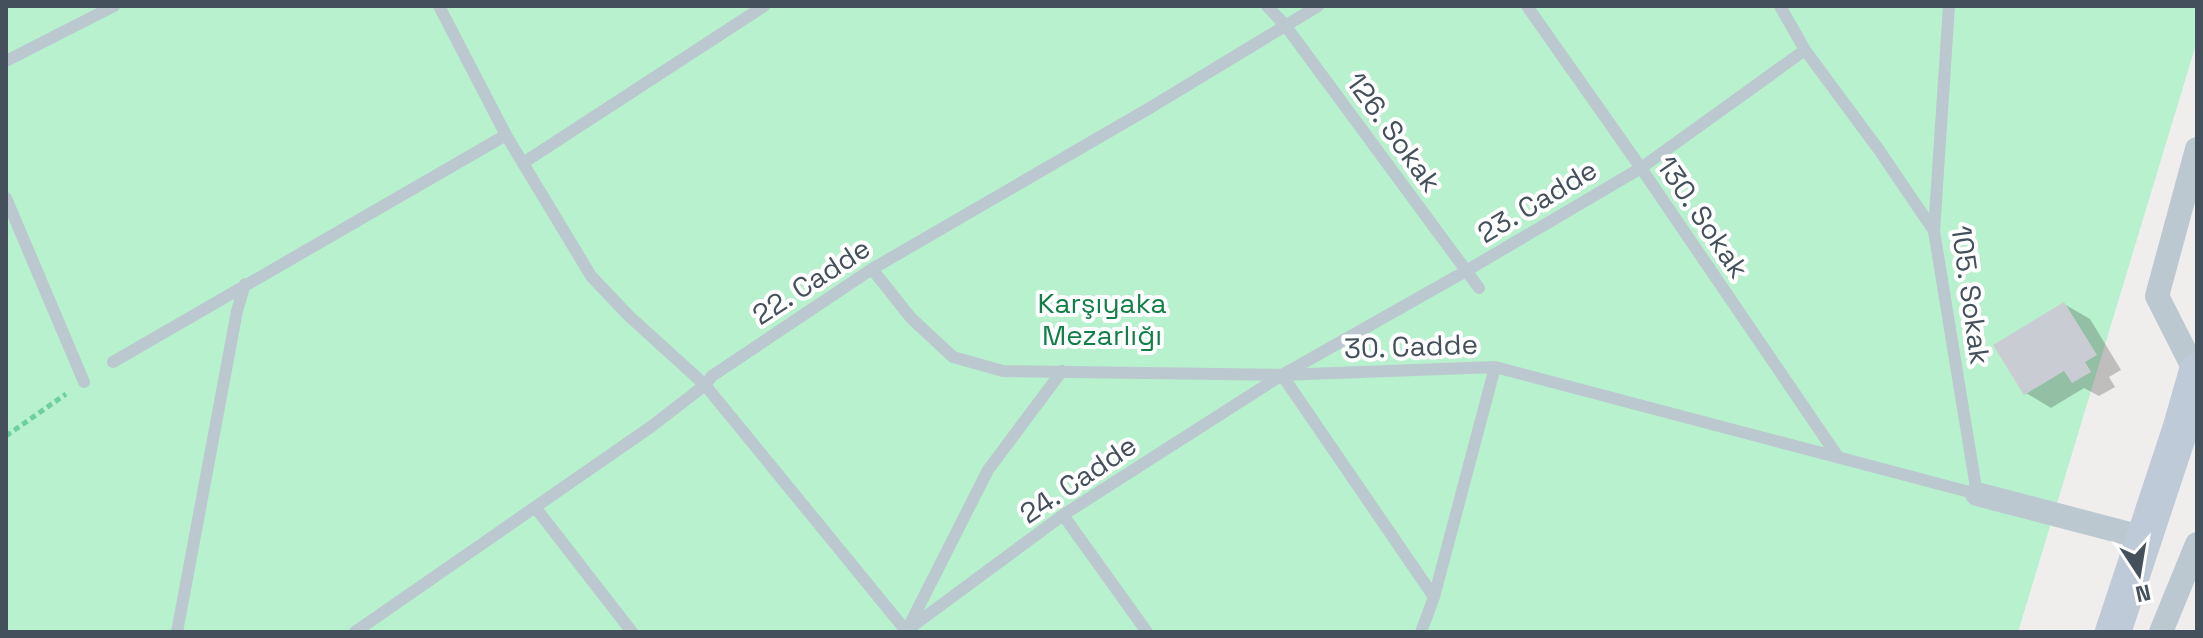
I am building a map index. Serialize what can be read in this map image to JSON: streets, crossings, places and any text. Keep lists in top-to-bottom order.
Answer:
{
  "streets": {
    "lane": [
      "126. Sokak",
      "23. Cadde",
      "130. Sokak",
      "22. Cadde",
      "105. Sokak",
      "30. Cadde",
      "24. Cadde"
    ]
  },
  "crossings": [
    ["126. Sokak", "23. Cadde"],
    ["126. Sokak", "22. Cadde"],
    ["23. Cadde", "130. Sokak"],
    ["23. Cadde", "30. Cadde"],
    ["23. Cadde", "24. Cadde"],
    ["130. Sokak", "30. Cadde"],
    ["22. Cadde", "30. Cadde"],
    ["105. Sokak", "30. Cadde"],
    ["30. Cadde", "24. Cadde"]
  ],
  "parks": ["Karşıyaka Mezarlığı"],
  "north": "bottom"
}
